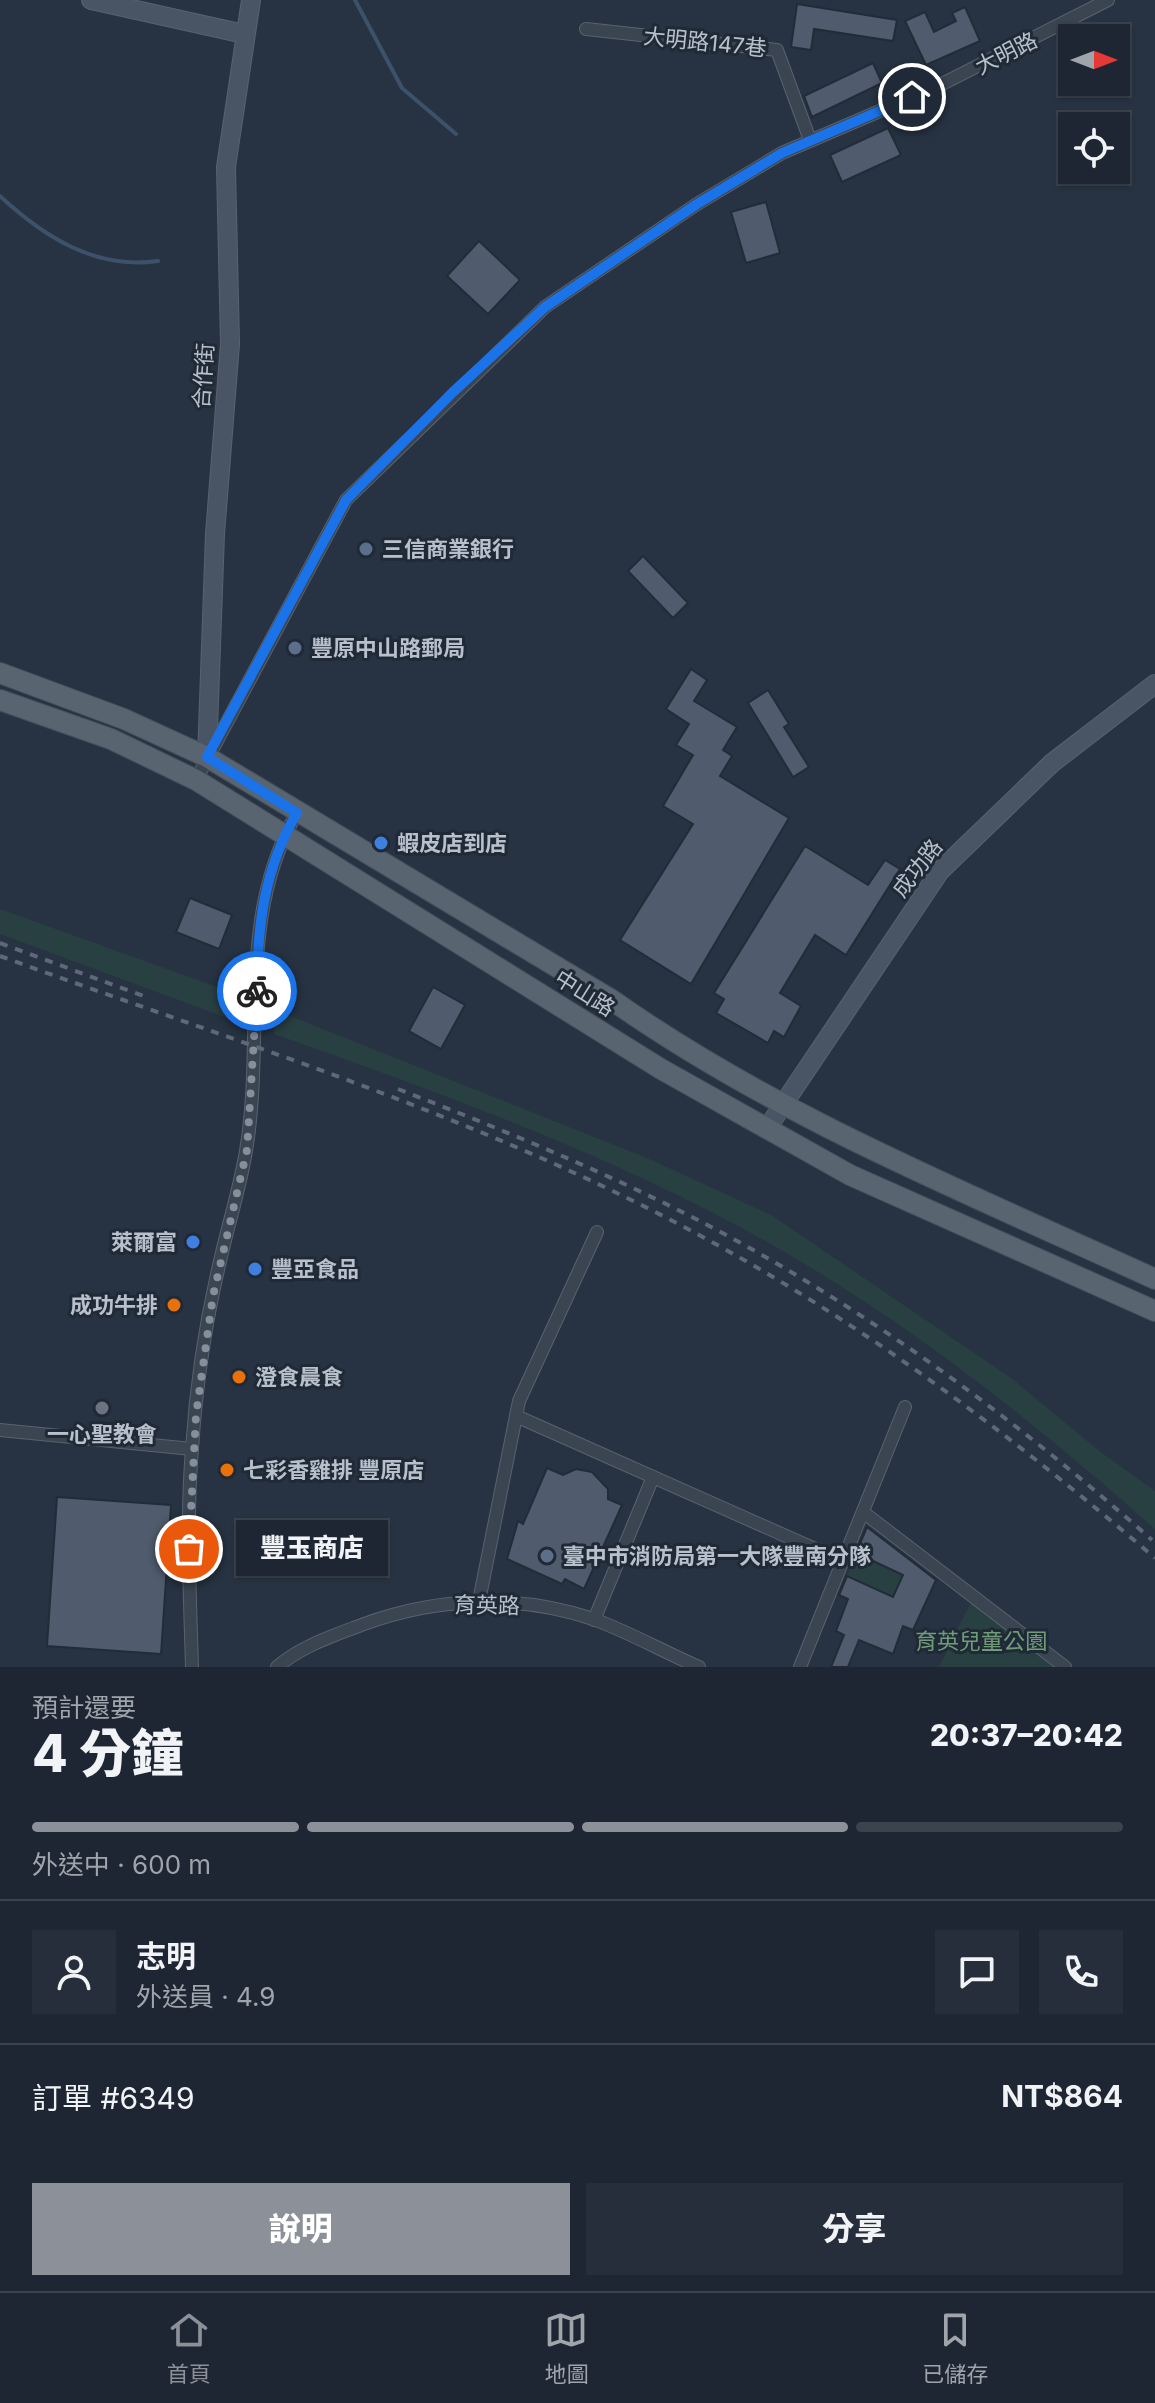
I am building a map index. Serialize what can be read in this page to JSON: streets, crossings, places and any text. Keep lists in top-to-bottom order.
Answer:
{
  "streets": {
    "main road": ["中山路"],
    "street": [
      "大明路147巷",
      "大明路",
      "合作街",
      "成功路",
      "育英路"
    ]
  },
  "crossings": [
    ["大明路147巷", "大明路"],
    ["大明路", "合作街"],
    ["大明路", "中山路"],
    ["合作街", "中山路"],
    ["成功路", "中山路"]
  ],
  "parks": ["育英兒童公園"],
  "places": [
    "三信商業銀行",
    "豐原中山路郵局",
    "蝦皮店到店",
    "萊爾富",
    "豐亞食品",
    "成功牛排",
    "澄食晨食",
    "一心聖教會",
    "七彩香雞排 豐原店",
    "豐玉商店",
    "臺中市消防局第一大隊豐南分隊"
  ],
  "north": "right",
  "page": {
    "bubble": "豐玉商店",
    "heading": ["4 分鐘", "預計還要", "20:37–20:42"],
    "panel": [
      "志明",
      "外送員 · 4.9",
      "訂單 #6349",
      "NT$864"
    ],
    "bar": "外送中 · 600 m",
    "buttons": ["說明", "分享"],
    "tabs": ["首頁", "地圖", "已儲存"]
  }
}
